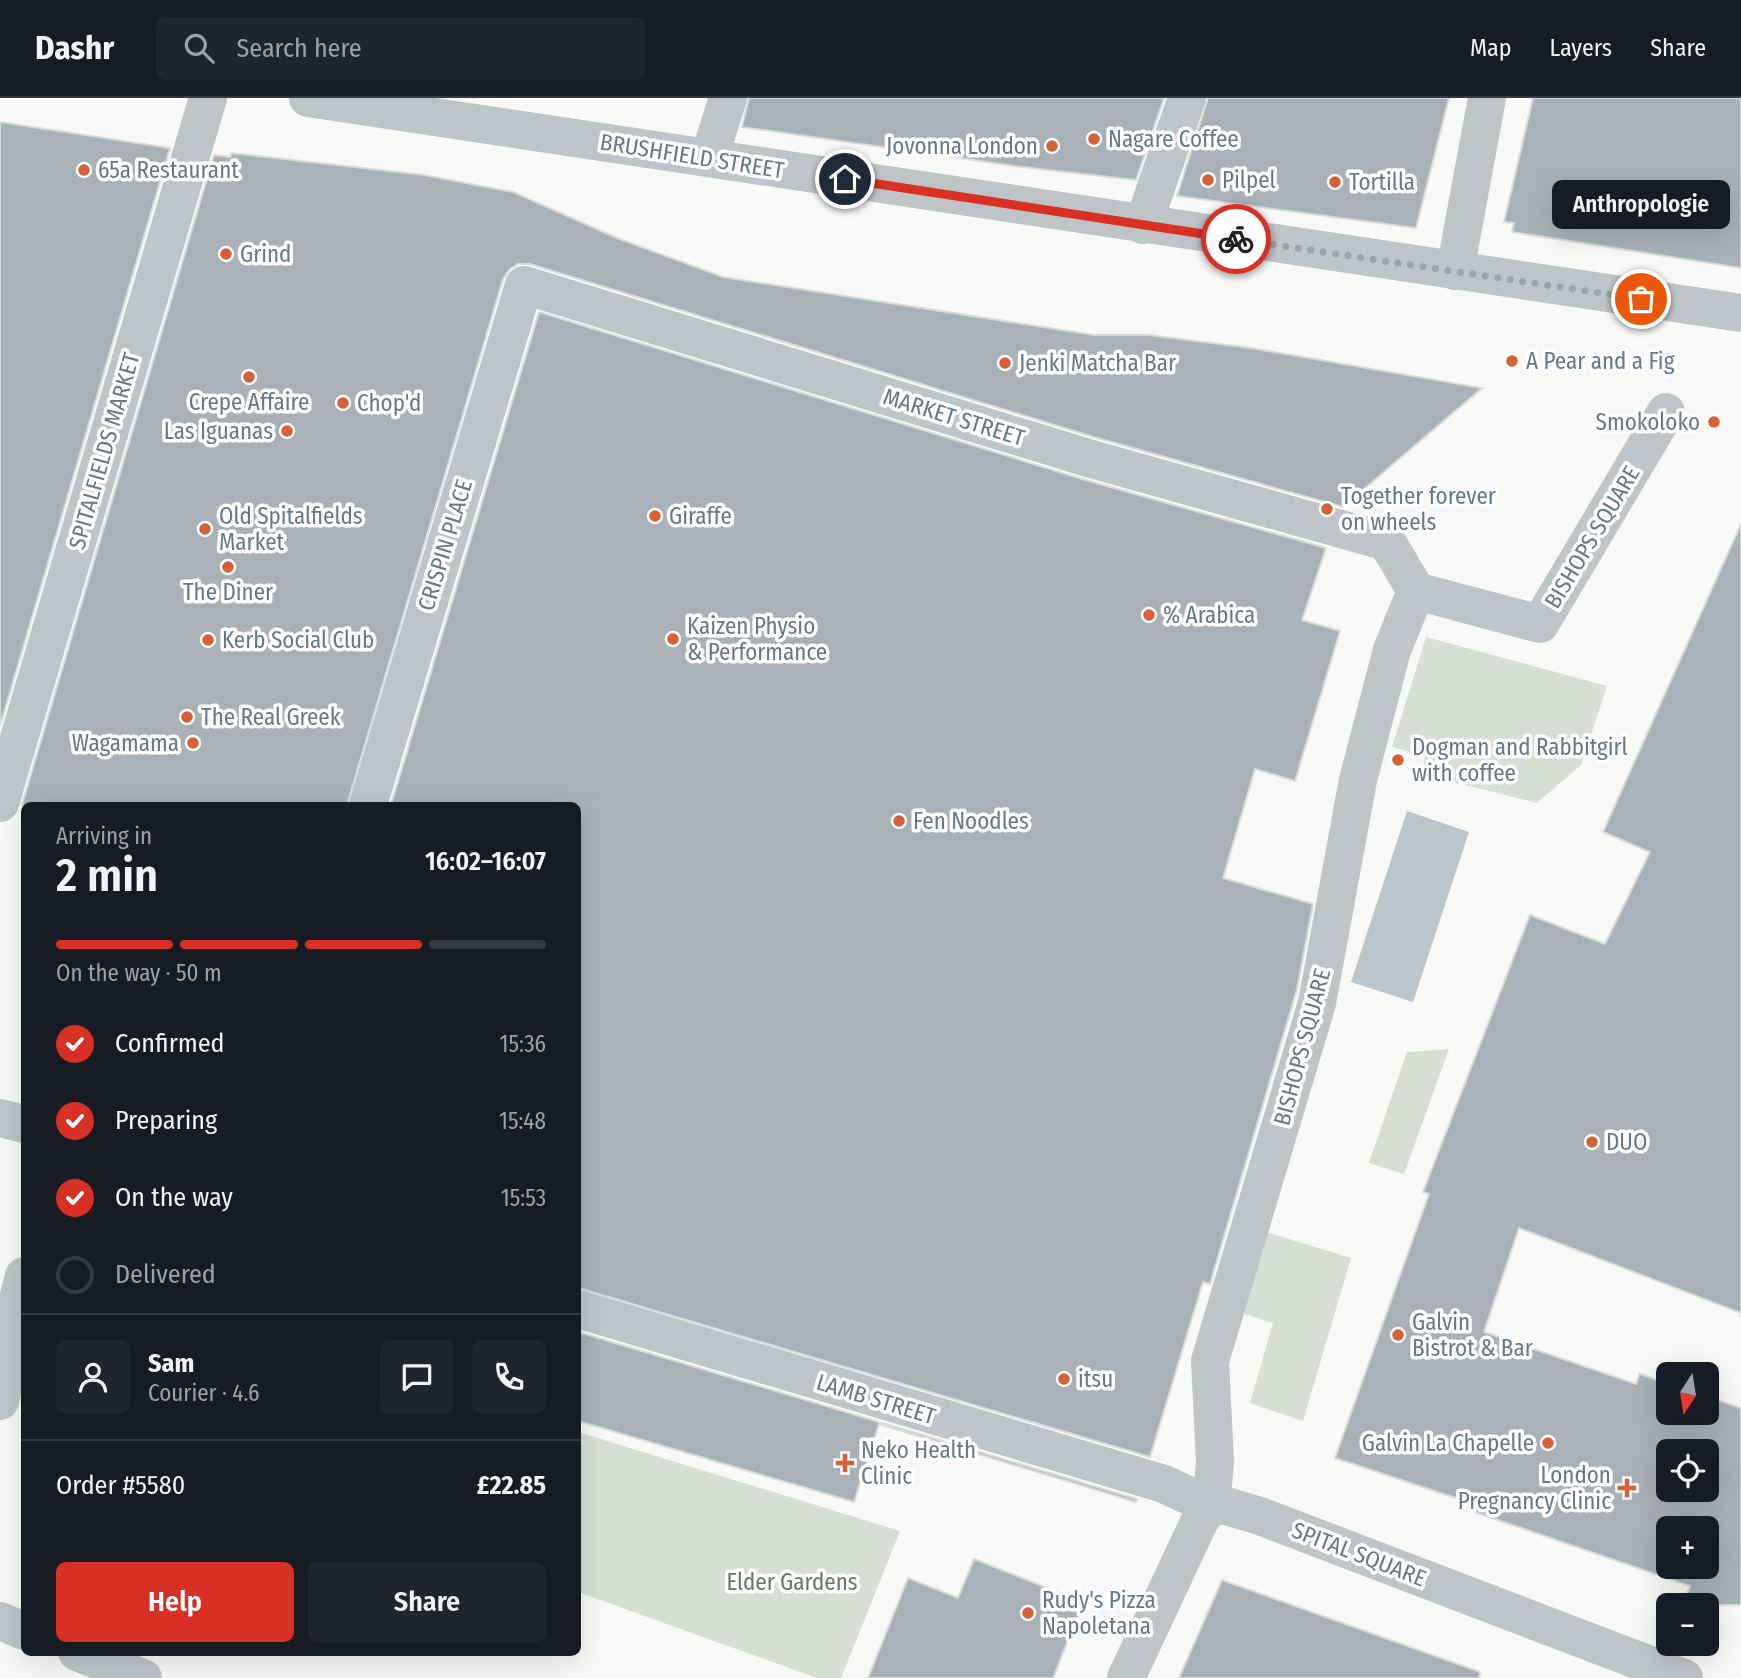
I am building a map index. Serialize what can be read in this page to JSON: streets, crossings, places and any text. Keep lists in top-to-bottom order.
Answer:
{
  "streets": {
    "street": [
      "BRUSHFIELD STREET",
      "MARKET STREET",
      "SPITALFIELDS MARKET",
      "BISHOPS SQUARE",
      "CRISPIN PLACE",
      "LAMB STREET",
      "SPITAL SQUARE"
    ]
  },
  "crossings": [
    ["MARKET STREET", "BISHOPS SQUARE"],
    ["MARKET STREET", "CRISPIN PLACE"],
    ["BISHOPS SQUARE", "LAMB STREET"],
    ["BISHOPS SQUARE", "SPITAL SQUARE"],
    ["LAMB STREET", "SPITAL SQUARE"]
  ],
  "parks": ["Elder Gardens"],
  "places": {
    "other": [
      "Nagare Coffee",
      "Jovonna London",
      "65a Restaurant",
      "Pilpel",
      "Tortilla",
      "Grind",
      "Anthropologie",
      "A Pear and a Fig",
      "Jenki Matcha Bar",
      "Crepe Affaire",
      "Chop'd",
      "Smokoloko",
      "Las Iguanas",
      "Together forever on wheels",
      "Giraffe",
      "Old Spitalfields Market",
      "The Diner",
      "% Arabica",
      "Kaizen Physio & Performance",
      "Kerb Social Club",
      "The Real Greek",
      "Wagamama",
      "Dogman and Rabbitgirl with coffee",
      "Fen Noodles",
      "DUO",
      "Galvin Bistrot & Bar",
      "itsu",
      "Galvin La Chapelle",
      "Rudy's Pizza Napoletana"
    ],
    "health": ["Neko Health Clinic", "London Pregnancy Clinic"]
  },
  "north": "bottom",
  "page": {
    "header": "Dashr",
    "search": "Search here",
    "nav": ["Map", "Layers", "Share"],
    "bubble": "Anthropologie",
    "heading": ["2 min", "Arriving in", "16:02–16:07"],
    "panel": [
      "Sam",
      "Courier · 4.6",
      "Order #5580",
      "£22.85"
    ],
    "bar": "On the way · 50 m",
    "list": [
      ["Confirmed", "15:36"],
      ["Preparing", "15:48"],
      ["On the way", "15:53"],
      "Delivered"
    ],
    "map_buttons": ["+", "−"],
    "buttons": ["Help", "Share"]
  }
}
